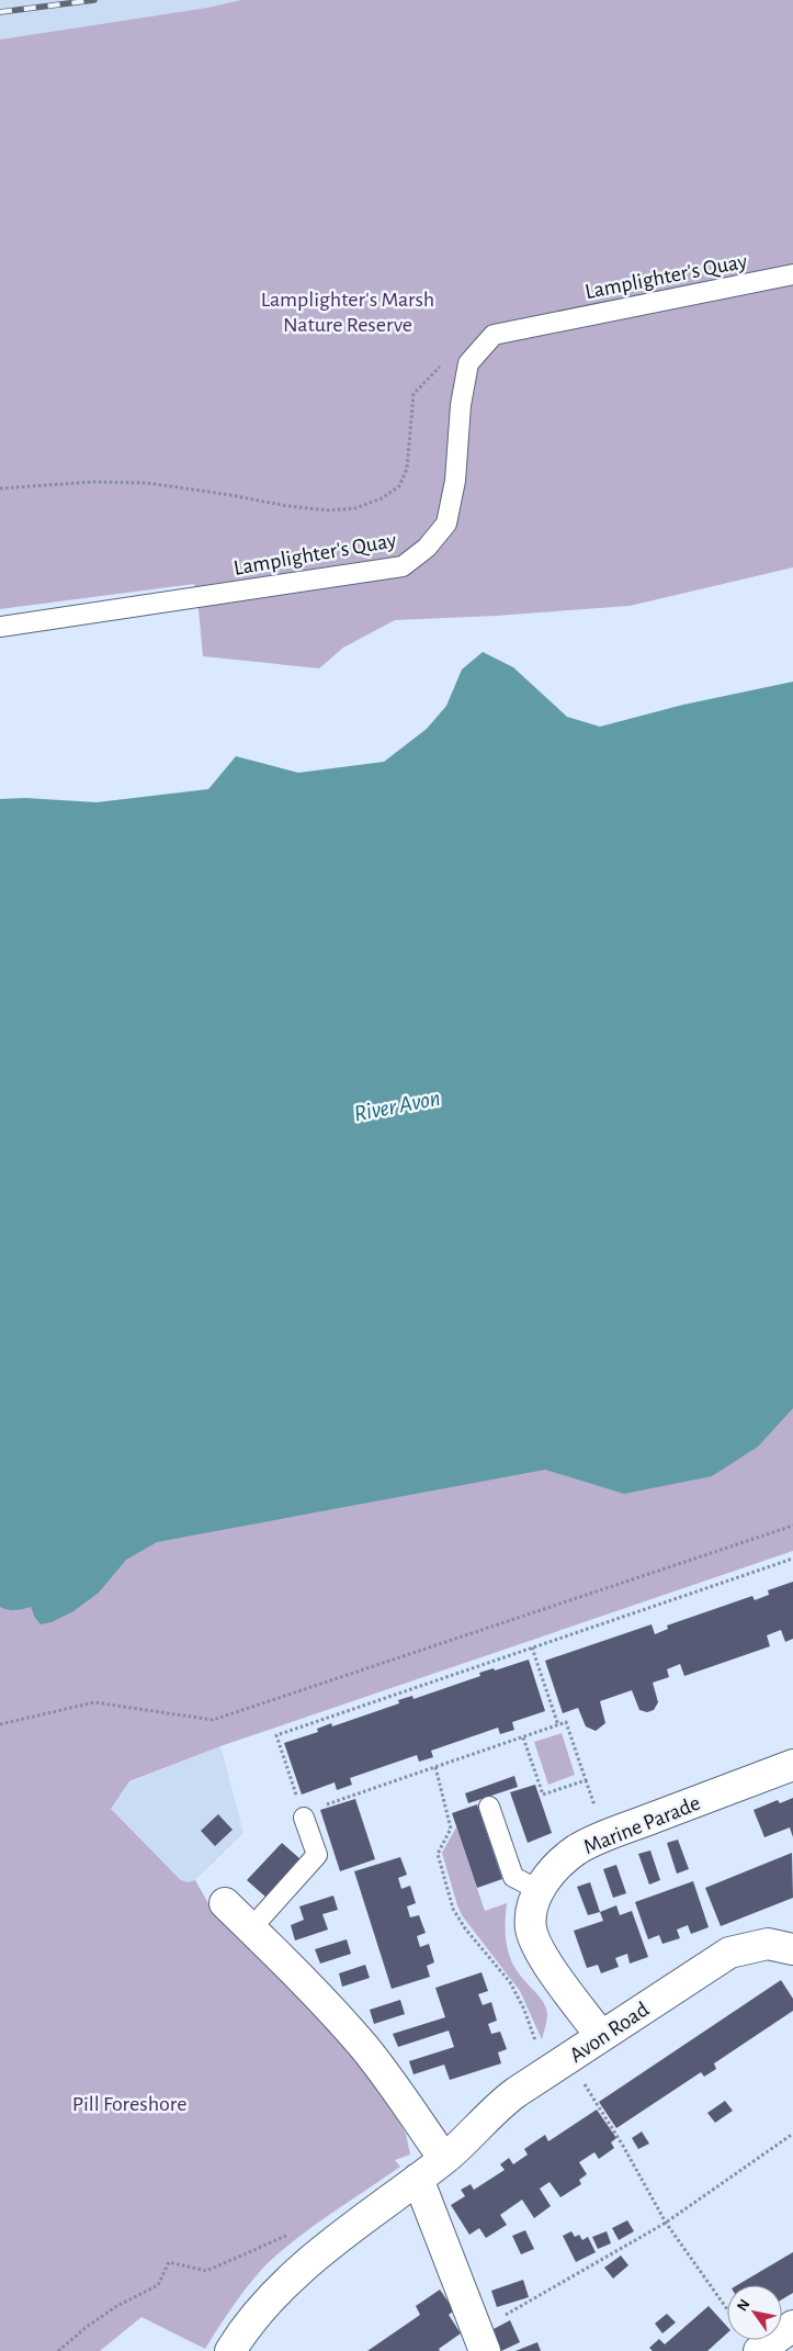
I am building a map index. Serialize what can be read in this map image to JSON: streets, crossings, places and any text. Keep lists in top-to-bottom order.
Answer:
{
  "streets": {
    "street": ["Marine Parade", "Avon Road"],
    "lane": ["Lamplighter's Quay"]
  },
  "crossings": [
    ["Marine Parade", "Avon Road"]
  ],
  "water": ["River Avon"],
  "parks": ["Lamplighter's Marsh Nature Reserve", "Pill Foreshore"],
  "north": "top left"
}
